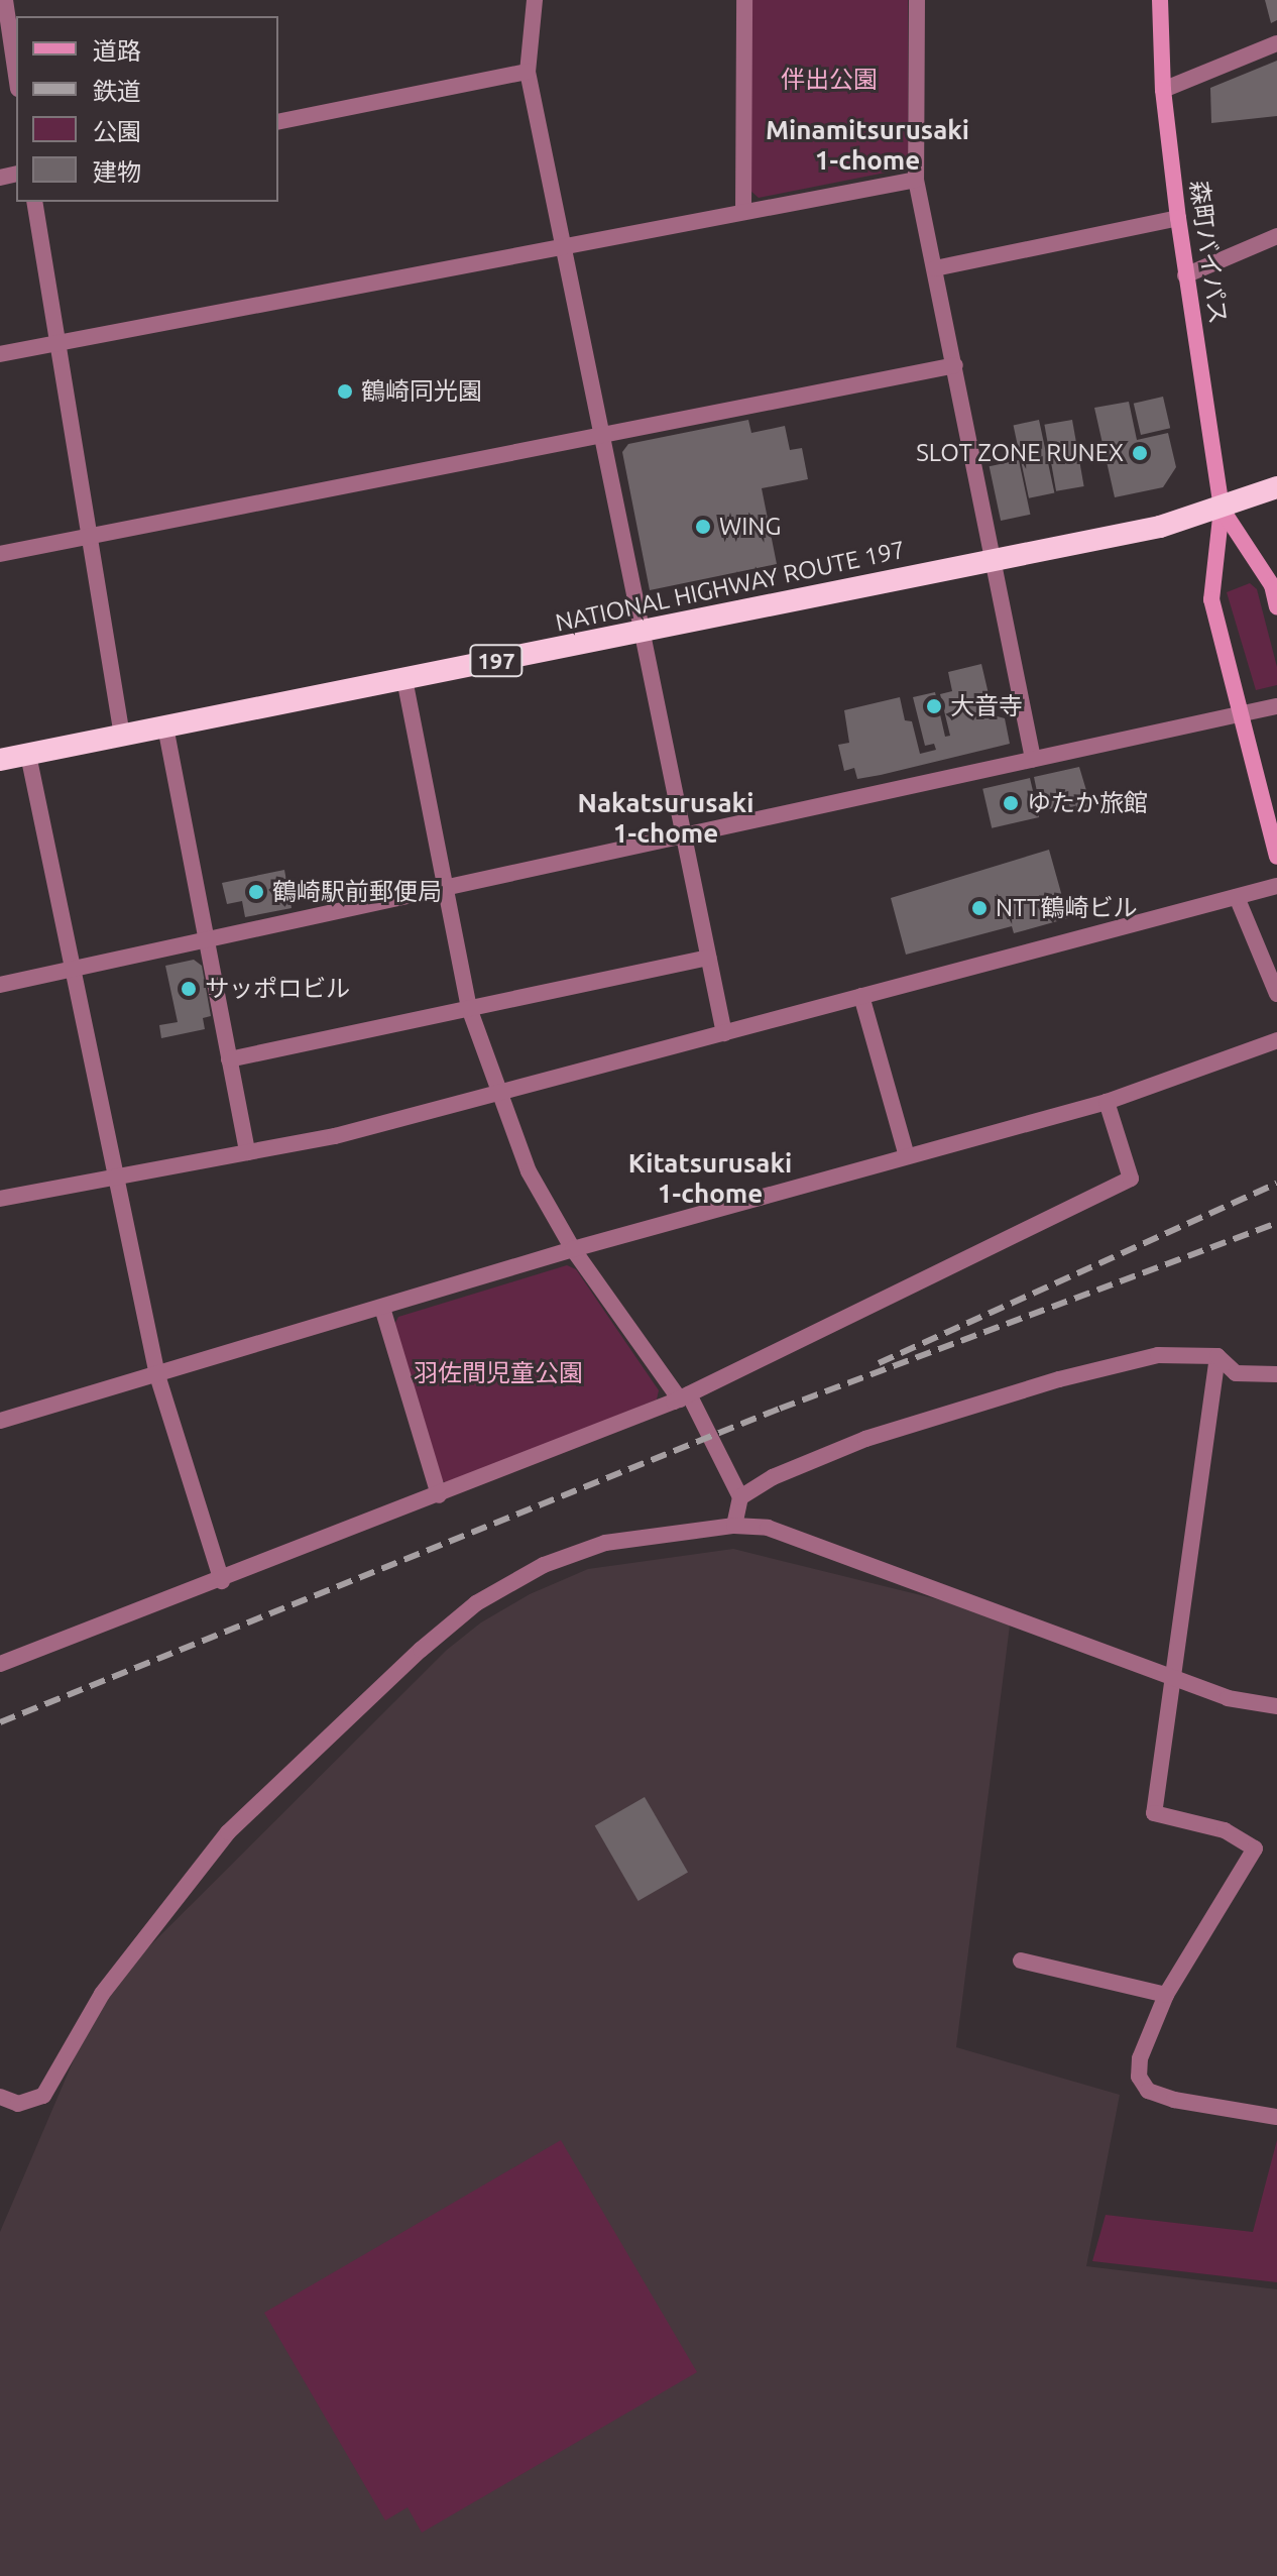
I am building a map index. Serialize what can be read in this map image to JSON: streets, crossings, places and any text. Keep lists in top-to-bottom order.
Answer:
{
  "streets": {
    "highway": ["NATIONAL HIGHWAY ROUTE 197", "197"],
    "main road": ["森町バイパス"]
  },
  "crossings": [
    ["森町バイパス", "NATIONAL HIGHWAY ROUTE 197"]
  ],
  "districts": ["Minamitsurusaki 1-chome", "Nakatsurusaki 1-chome", "Kitatsurusaki 1-chome"],
  "parks": ["伴出公園", "羽佐間児童公園"],
  "places": [
    "鶴崎同光園",
    "SLOT ZONE RUNEX",
    "WING",
    "大音寺",
    "ゆたか旅館",
    "鶴崎駅前郵便局",
    "NTT鶴崎ビル",
    "サッポロビル"
  ],
  "legend": [
    "道路",
    "鉄道",
    "公園",
    "建物"
  ]
}
